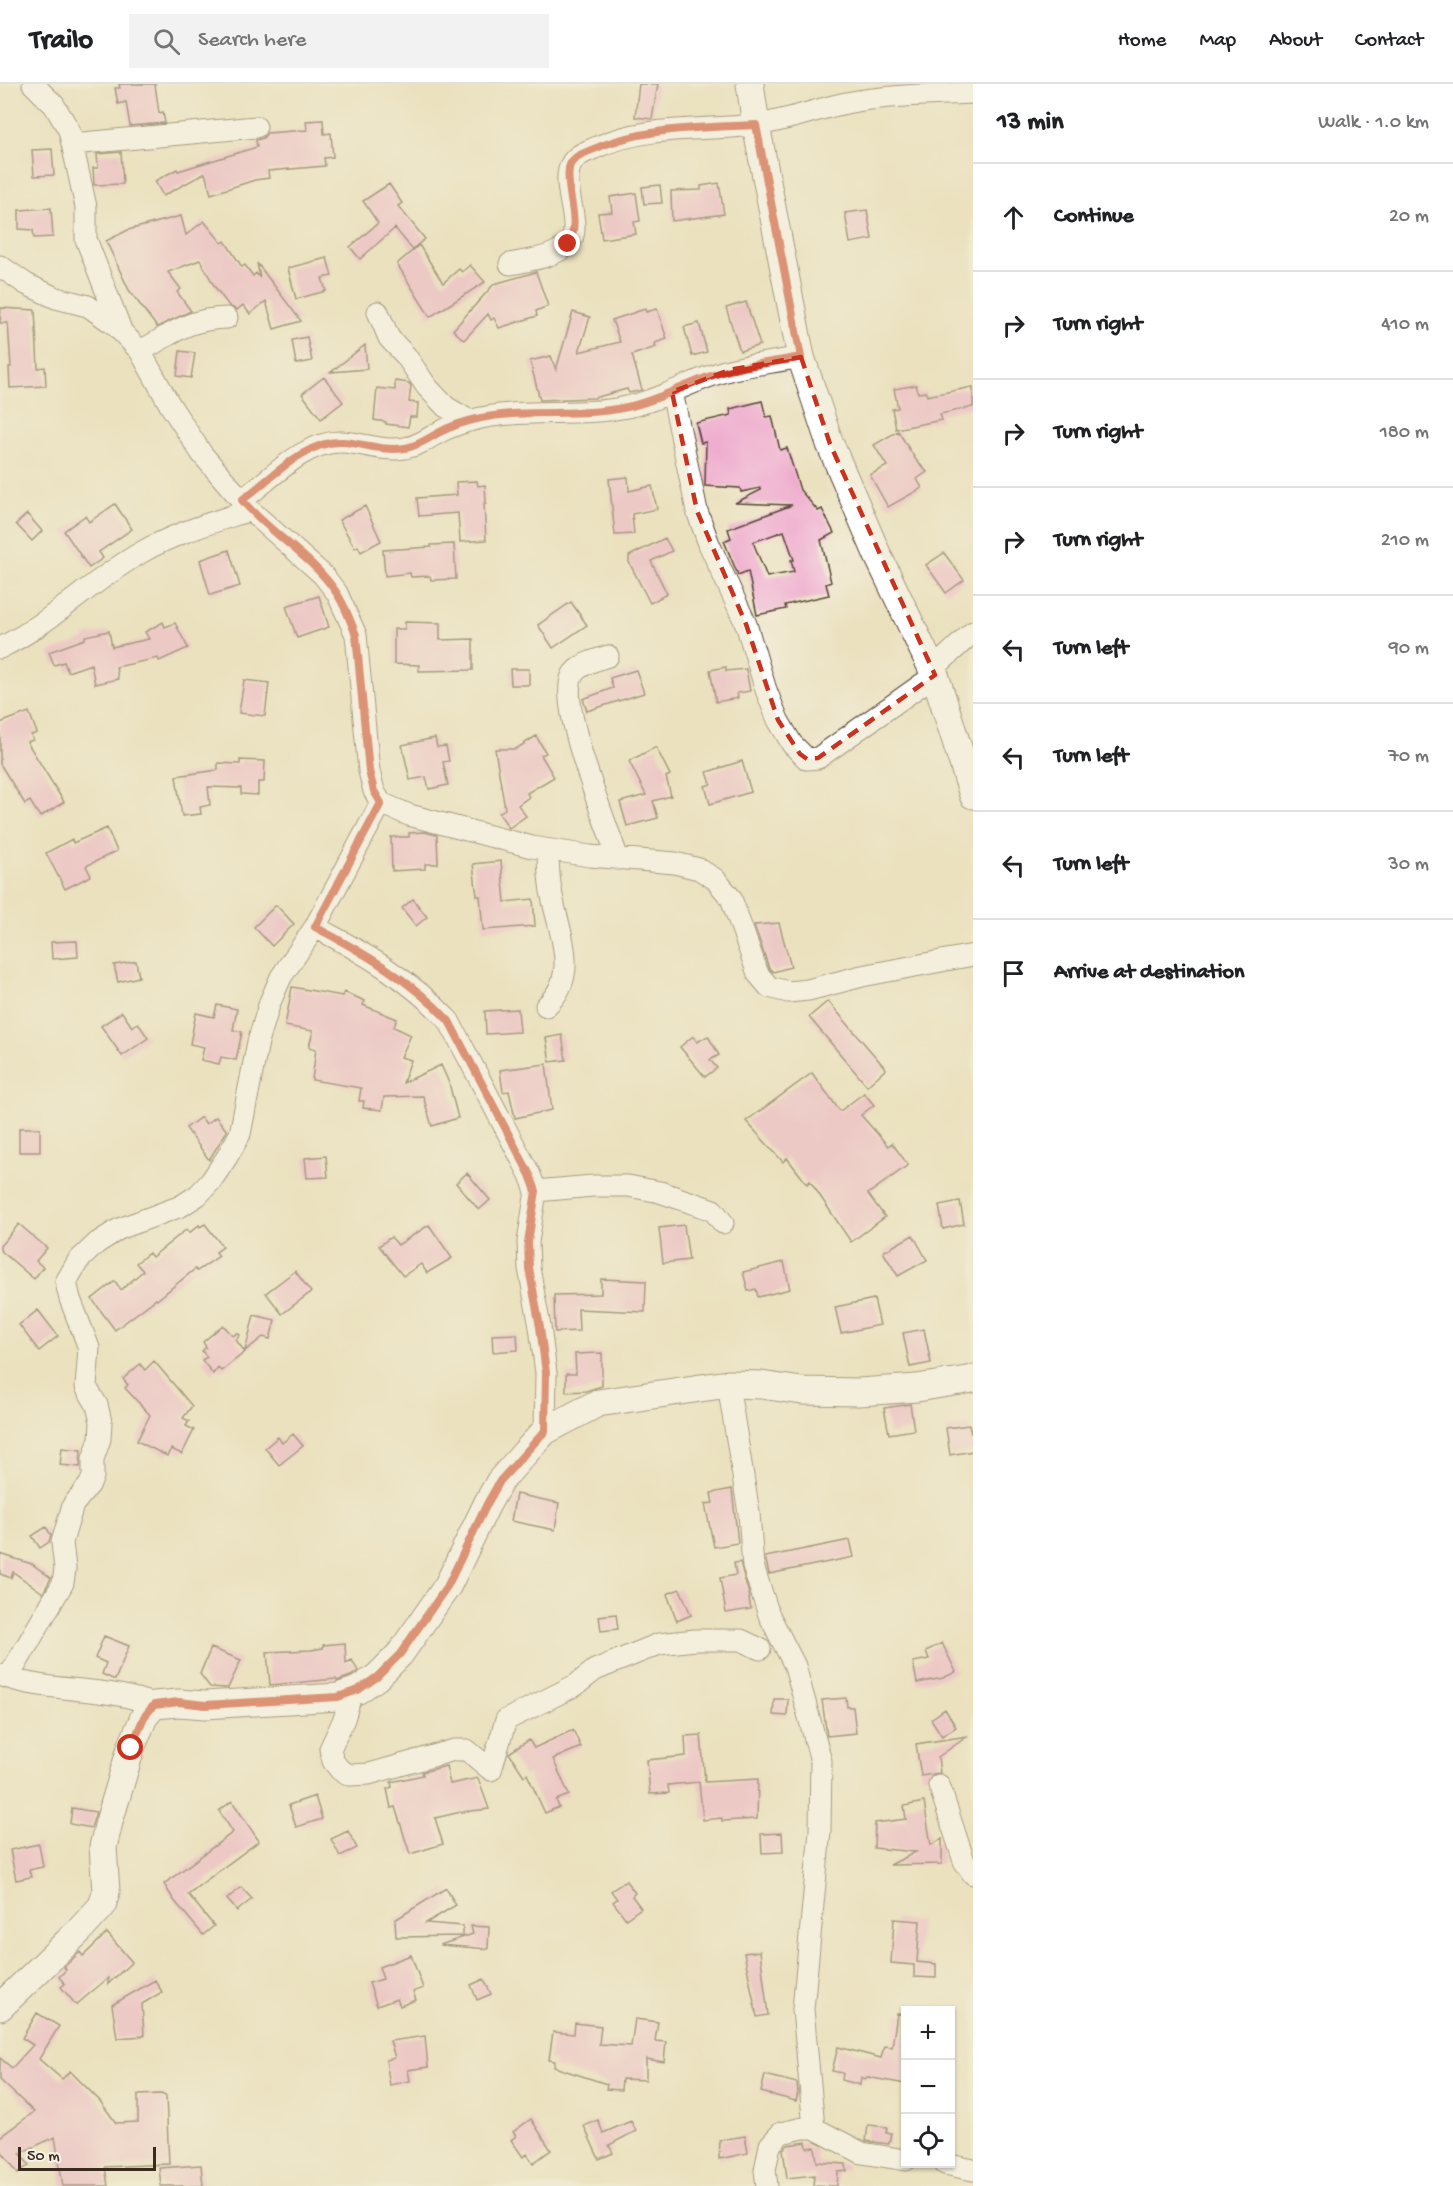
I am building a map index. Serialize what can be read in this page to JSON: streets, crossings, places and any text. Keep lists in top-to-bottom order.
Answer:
{
  "scale_bar": "50 m",
  "page": {
    "header": "Trailo",
    "search": "Search here",
    "nav": [
      "Home",
      "Map",
      "About",
      "Contact"
    ],
    "heading": ["13 min", "Walk · 1.0 km"],
    "list": [
      ["Continue", "20 m"],
      ["Turn right", "410 m"],
      ["Turn right", "180 m"],
      ["Turn right", "210 m"],
      ["Turn left", "90 m"],
      ["Turn left", "70 m"],
      ["Turn left", "30 m"],
      "Arrive at destination"
    ],
    "map_buttons": ["+", "−"],
    "scale": "50 m"
  }
}
